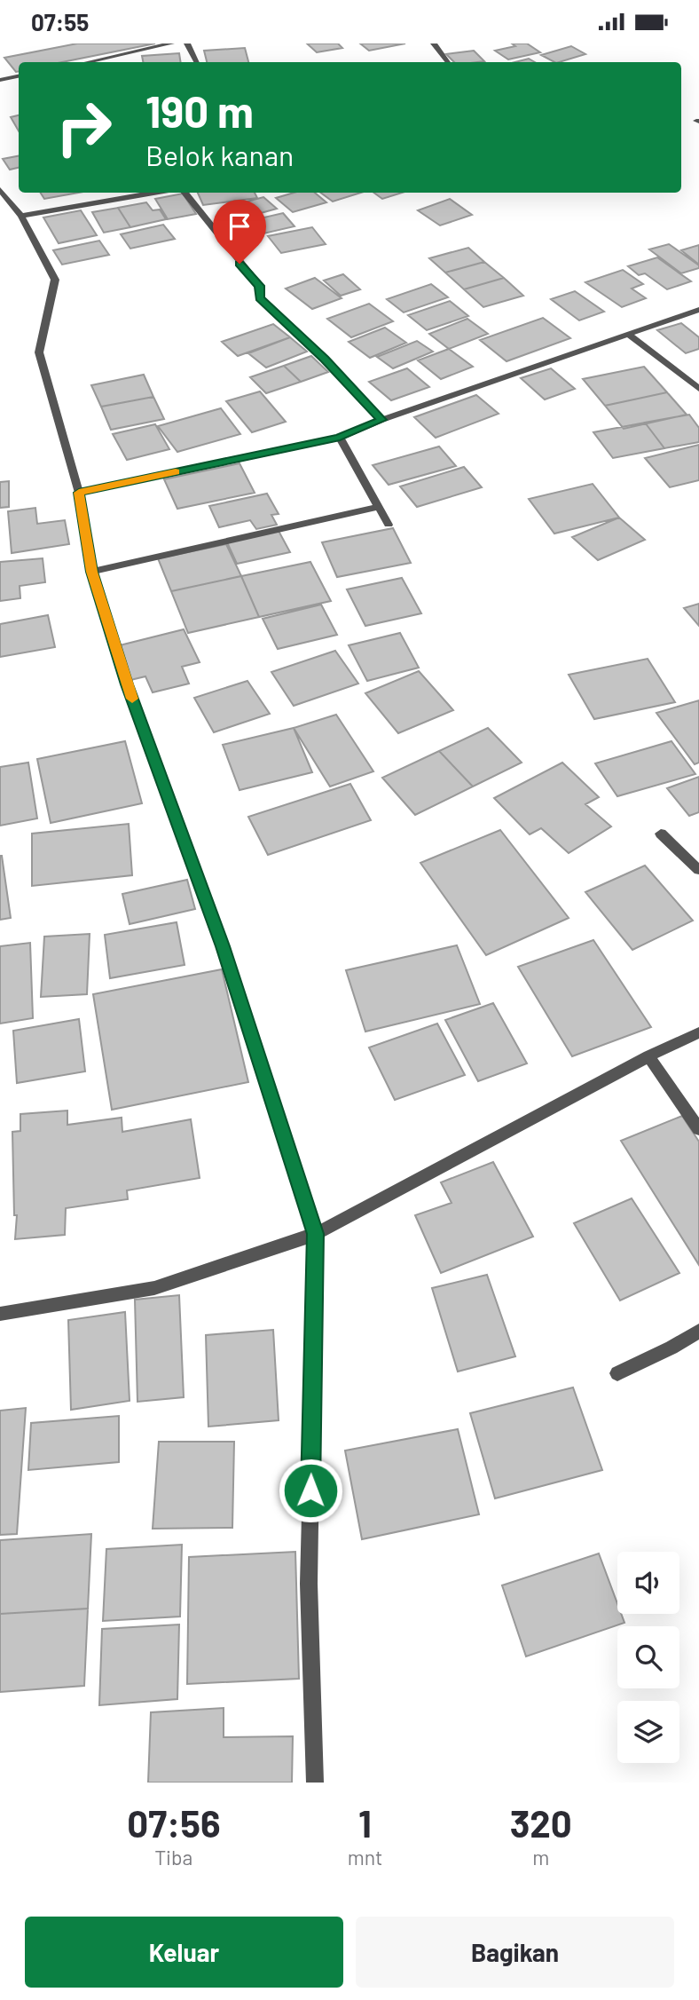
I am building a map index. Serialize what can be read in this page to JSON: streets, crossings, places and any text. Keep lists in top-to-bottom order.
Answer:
{
  "page": {
    "status": "07:55",
    "turn": ["190 m", "Belok kanan"],
    "eta": [
      "07:56",
      "Tiba",
      "1",
      "mnt",
      "320",
      "m"
    ],
    "buttons": ["Keluar", "Bagikan"]
  }
}
